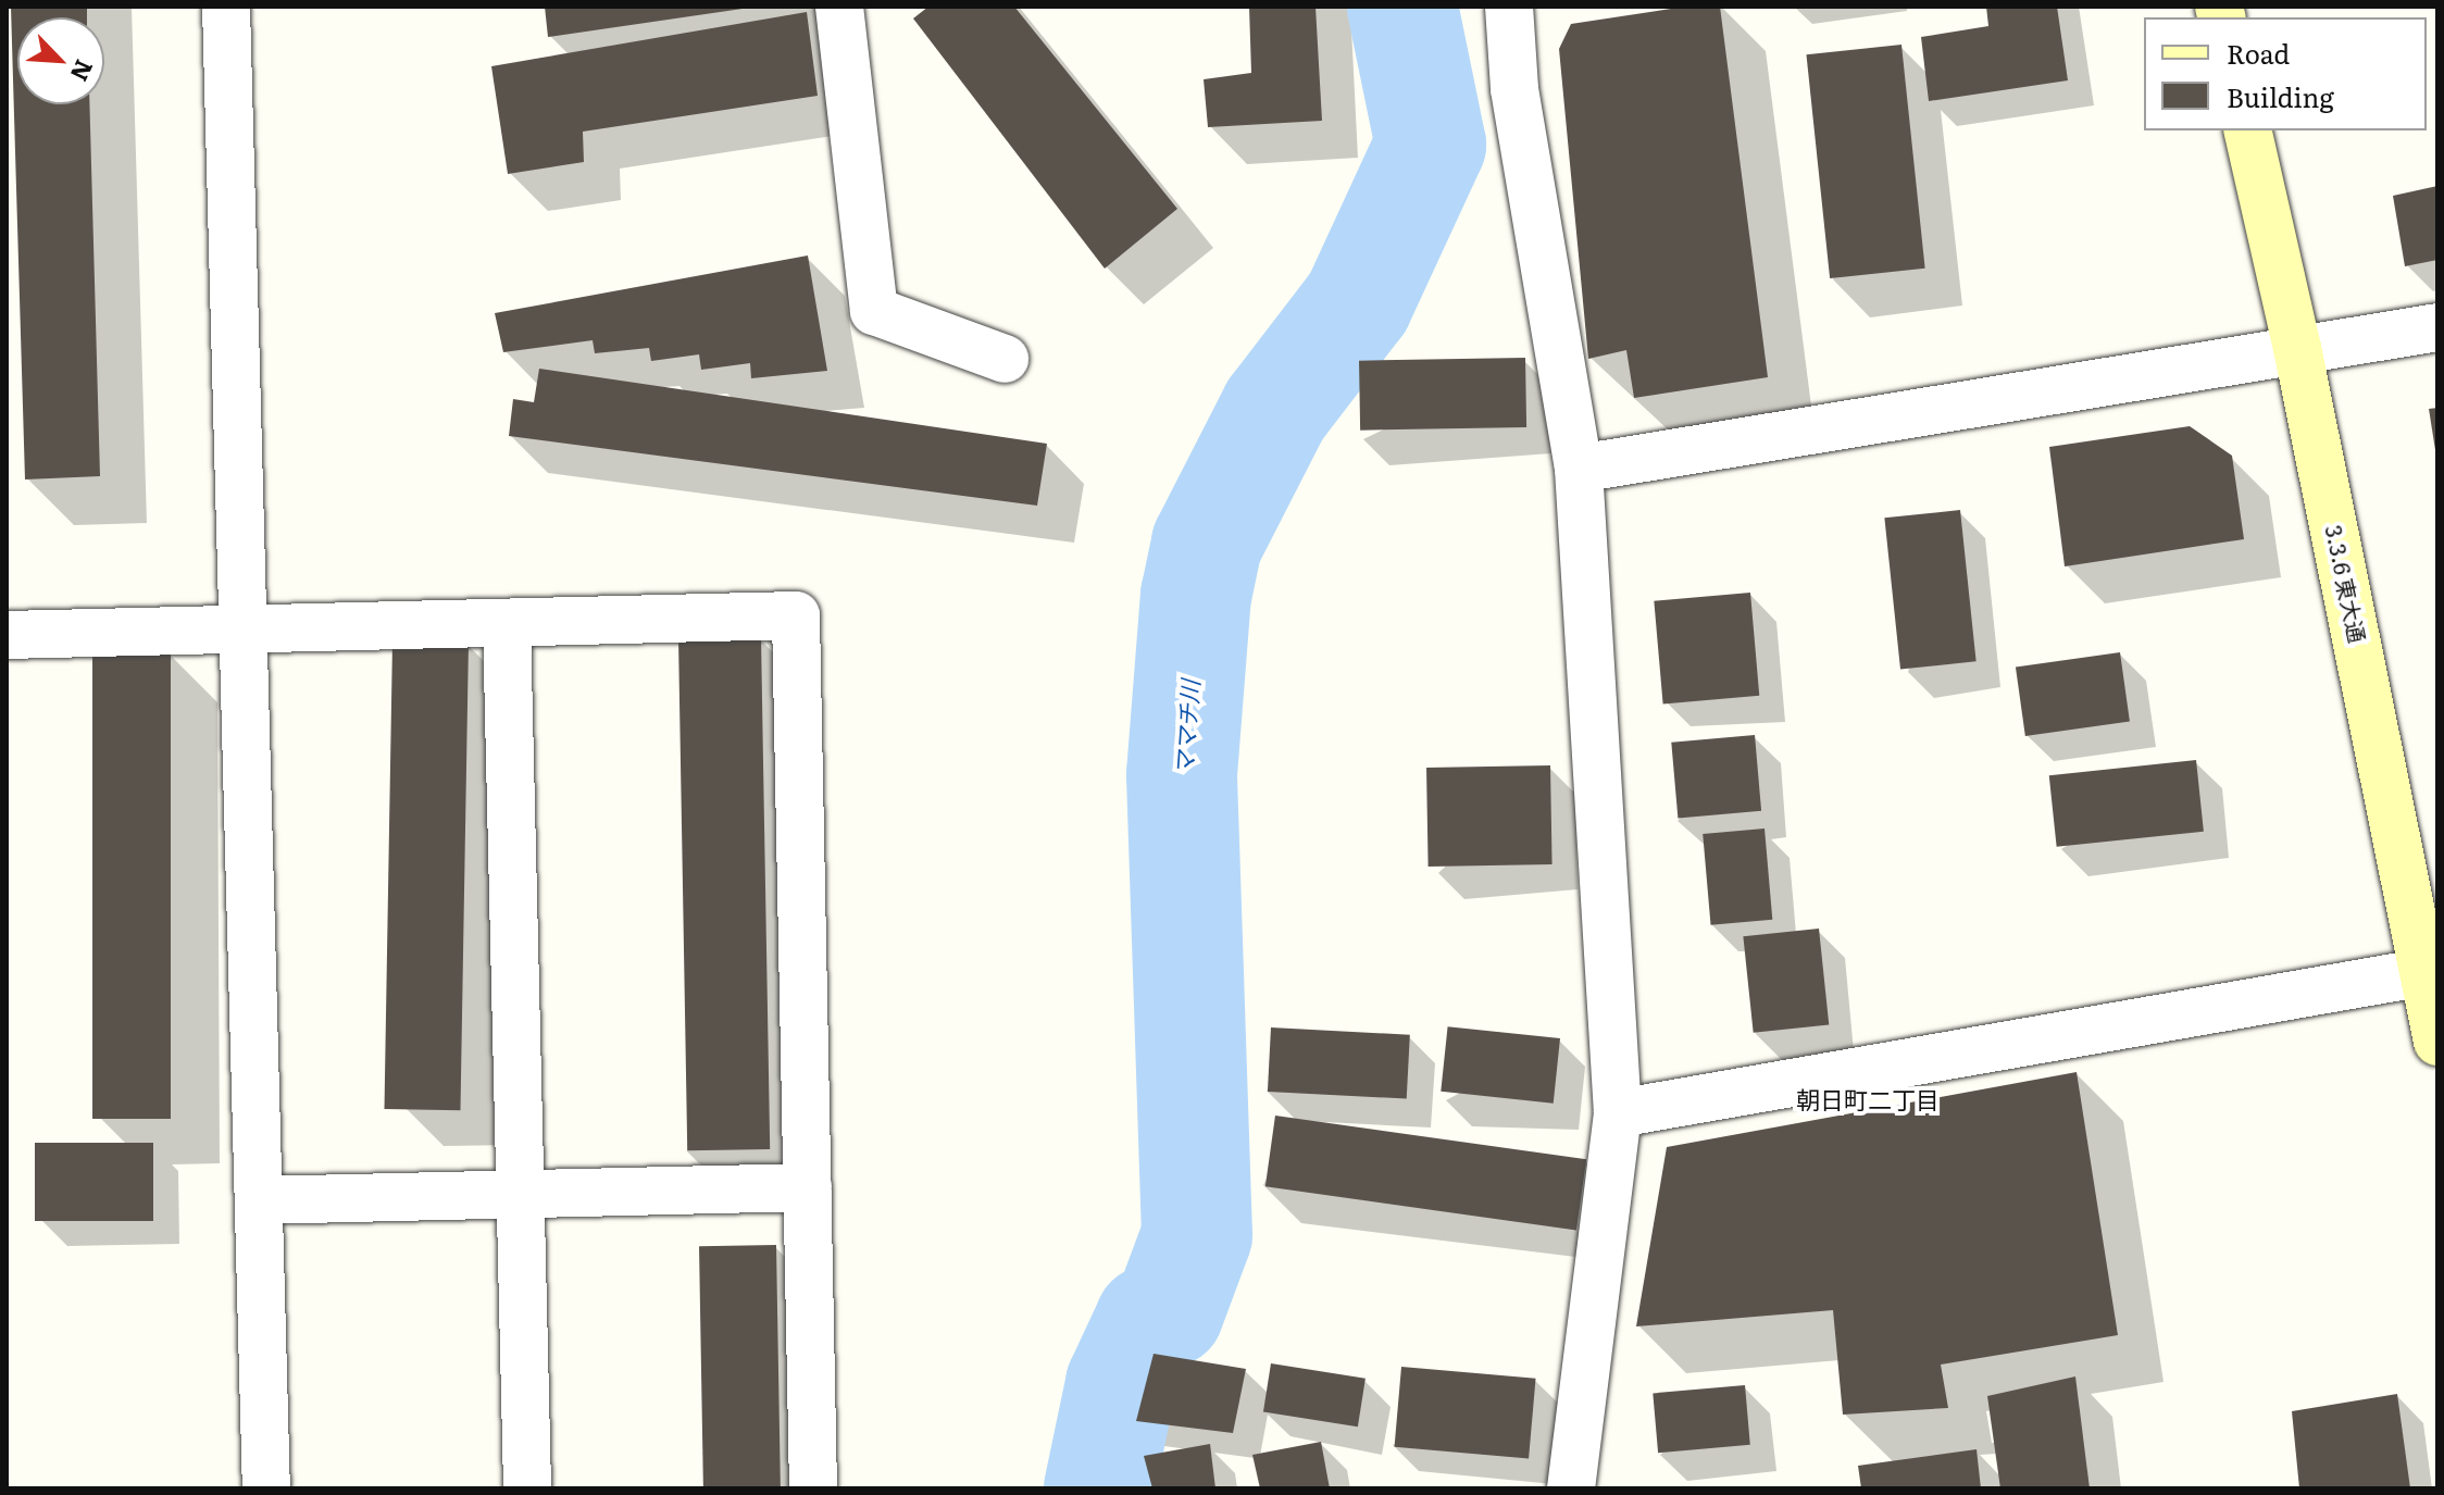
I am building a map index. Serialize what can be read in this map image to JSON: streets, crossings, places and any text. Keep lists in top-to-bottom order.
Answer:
{
  "streets": {
    "street": ["3.3.6 東大通"]
  },
  "districts": ["朝日町二丁目"],
  "water": ["ママチ川"],
  "legend": ["Road", "Building"],
  "north": "bottom right"
}
